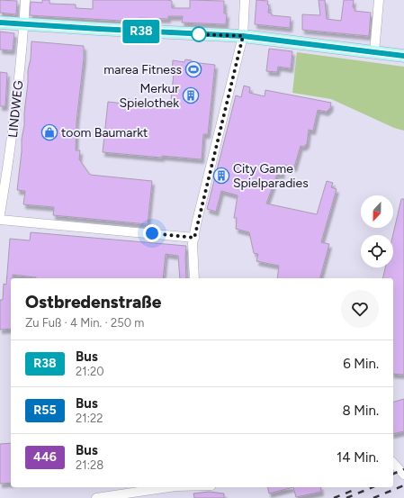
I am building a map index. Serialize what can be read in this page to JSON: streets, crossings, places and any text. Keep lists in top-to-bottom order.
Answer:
{
  "streets": {
    "street": ["LINDWEG"]
  },
  "places": {
    "sports": ["marea Fitness"],
    "building": ["Merkur Spielothek", "City Game Spielparadies"],
    "shop": ["toom Baumarkt"]
  },
  "lines": ["bus line R38"],
  "north": "bottom",
  "page": {
    "on_map": "R38",
    "heading": ["Ostbredenstraße", "Zu Fuß · 4 Min. · 250 m"],
    "list": [
      {
        "mark": "R38",
        "name": "Bus",
        "note": "21:20",
        "value": "6 Min."
      },
      {
        "mark": "R55",
        "name": "Bus",
        "note": "21:22",
        "value": "8 Min."
      },
      {
        "mark": "446",
        "name": "Bus",
        "note": "21:28",
        "value": "14 Min."
      }
    ]
  }
}
